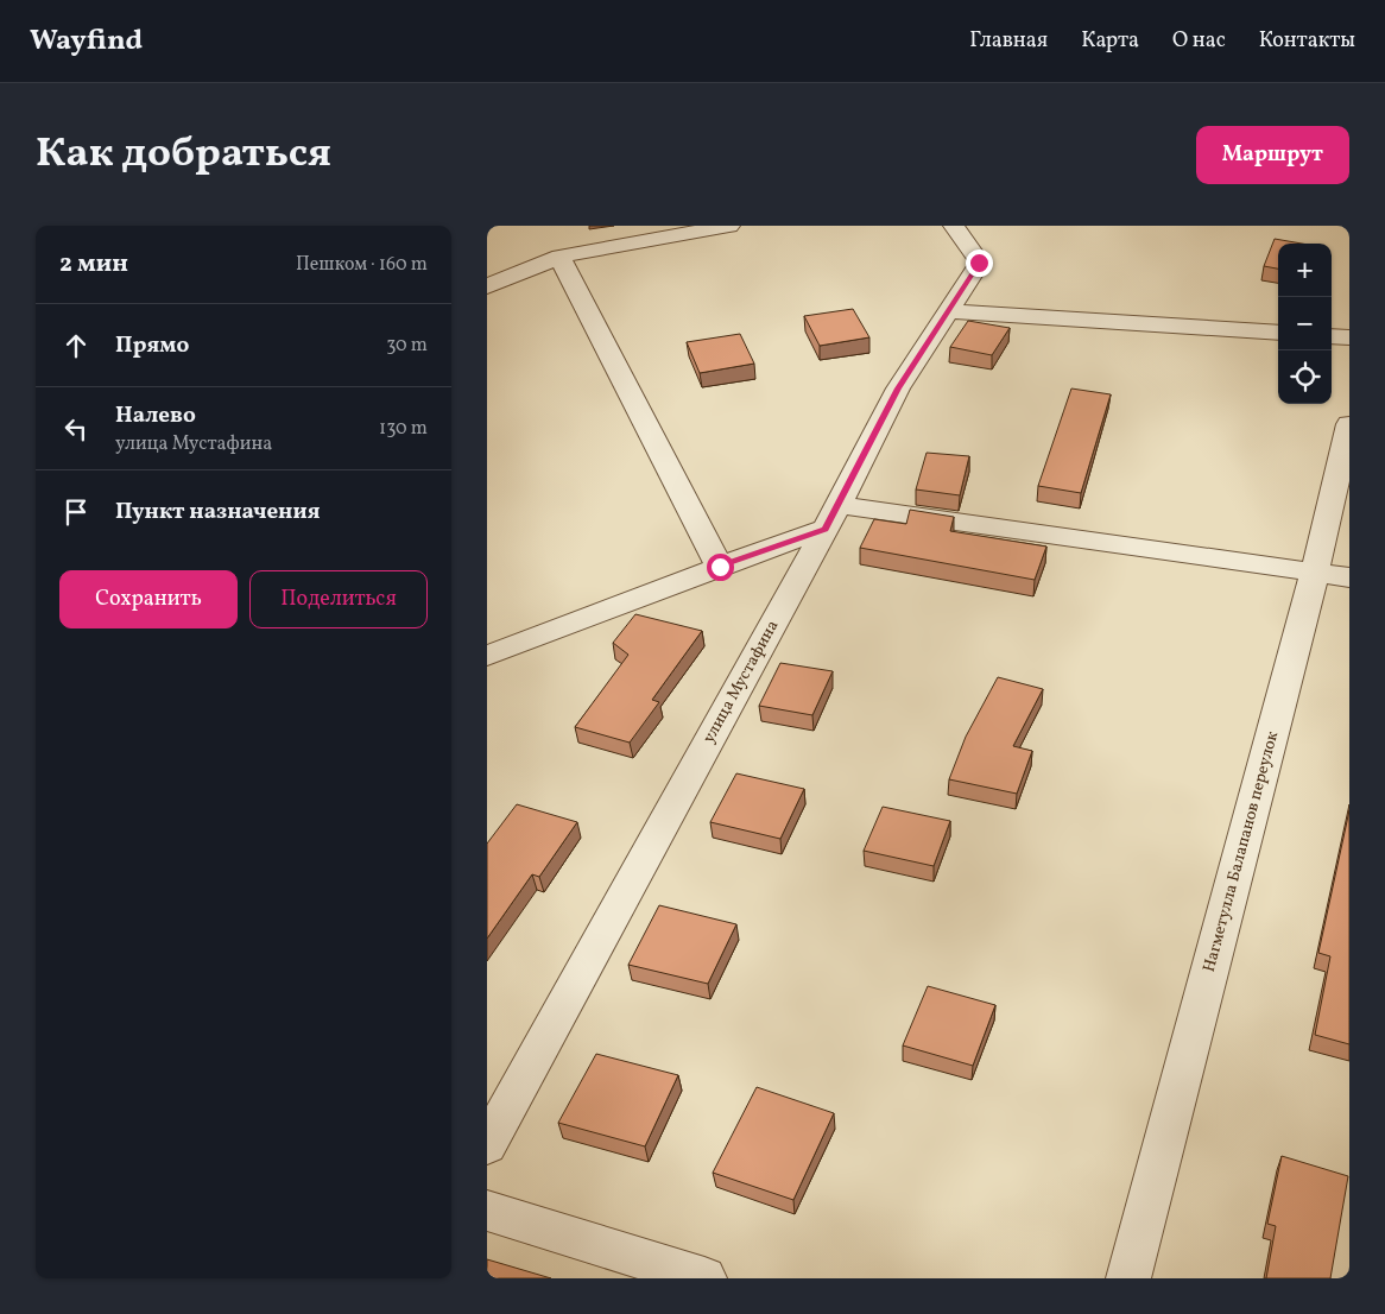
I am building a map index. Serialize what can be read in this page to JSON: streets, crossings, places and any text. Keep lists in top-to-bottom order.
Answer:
{
  "streets": {
    "street": ["улица Мустафина", "Нагметулла Балапанов переулок"]
  },
  "page": {
    "header": "Wayfind",
    "nav": [
      "Главная",
      "Карта",
      "О нас",
      "Контакты"
    ],
    "title": "Как добраться",
    "buttons": [
      "Маршрут",
      ["Сохранить", "Поделиться"]
    ],
    "heading": ["2 мин", "Пешком · 160 m"],
    "map_buttons": ["+", "−"],
    "list": [
      ["Прямо", "30 m"],
      ["Налево", "улица Мустафина", "130 m"],
      "Пункт назначения"
    ]
  }
}
